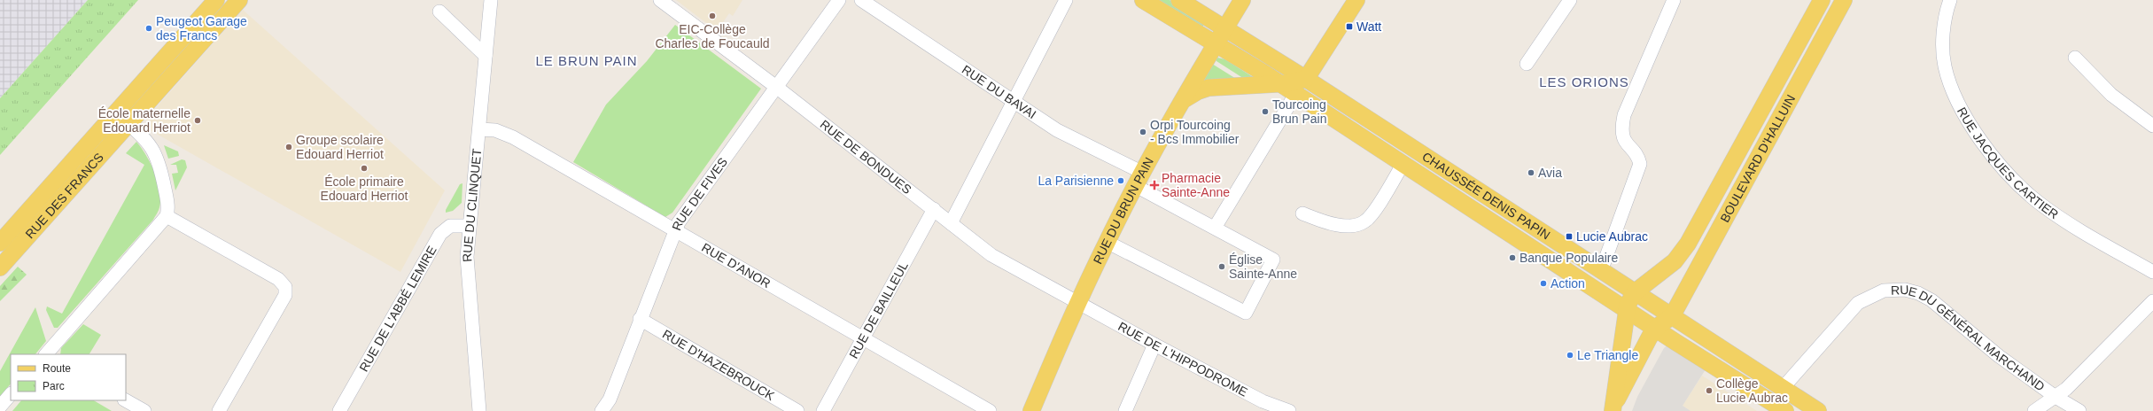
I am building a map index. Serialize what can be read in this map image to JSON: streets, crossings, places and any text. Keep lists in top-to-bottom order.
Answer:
{
  "streets": {
    "main road": [
      "BOULEVARD D'HALLUIN",
      "RUE DES FRANCS",
      "CHAUSSÉE DENIS PAPIN",
      "RUE DU BRUN PAIN"
    ],
    "street": [
      "RUE DU BAVAI",
      "RUE DE BONDUES",
      "RUE JACQUES CARTIER",
      "RUE DE FIVES",
      "RUE DU CLINQUET",
      "RUE D'ANOR",
      "RUE DE L'ABBÉ LEMIRE",
      "RUE DE BAILLEUL",
      "RUE DU GÉNÉRAL MARCHAND",
      "RUE DE L'HIPPODROME",
      "RUE D'HAZEBROUCK"
    ]
  },
  "crossings": [
    ["RUE DU BAVAI", "RUE DU BRUN PAIN"],
    ["RUE DE BONDUES", "RUE DE FIVES"],
    ["RUE DE BONDUES", "RUE DU BRUN PAIN"],
    ["RUE DE BONDUES", "RUE DE BAILLEUL"],
    ["RUE DE BONDUES", "RUE DE L'HIPPODROME"],
    ["BOULEVARD D'HALLUIN", "CHAUSSÉE DENIS PAPIN"],
    ["RUE DE FIVES", "RUE D'ANOR"],
    ["RUE DE FIVES", "RUE D'HAZEBROUCK"],
    ["CHAUSSÉE DENIS PAPIN", "RUE DU BRUN PAIN"],
    ["CHAUSSÉE DENIS PAPIN", "RUE DU GÉNÉRAL MARCHAND"],
    ["RUE DU CLINQUET", "RUE D'ANOR"],
    ["RUE DU CLINQUET", "RUE DE L'ABBÉ LEMIRE"],
    ["RUE DU BRUN PAIN", "RUE DE L'HIPPODROME"],
    ["RUE D'ANOR", "RUE DE BAILLEUL"]
  ],
  "districts": ["LE BRUN PAIN", "LES ORIONS"],
  "places": {
    "other": [
      "EIC-Collège Charles de Foucauld",
      "Peugeot Garage des Francs",
      "Tourcoing Brun Pain",
      "École maternelle Edouard Herriot",
      "Orpi Tourcoing - Bcs Immobilier",
      "Groupe scolaire Edouard Herriot",
      "École primaire Edouard Herriot",
      "Avia",
      "La Parisienne",
      "Banque Populaire",
      "Église Sainte-Anne",
      "Action",
      "Le Triangle",
      "Collège Lucie Aubrac"
    ],
    "transit": ["Watt", "Lucie Aubrac"],
    "health": ["Pharmacie Sainte-Anne"]
  },
  "legend": ["Route", "Parc"]
}
